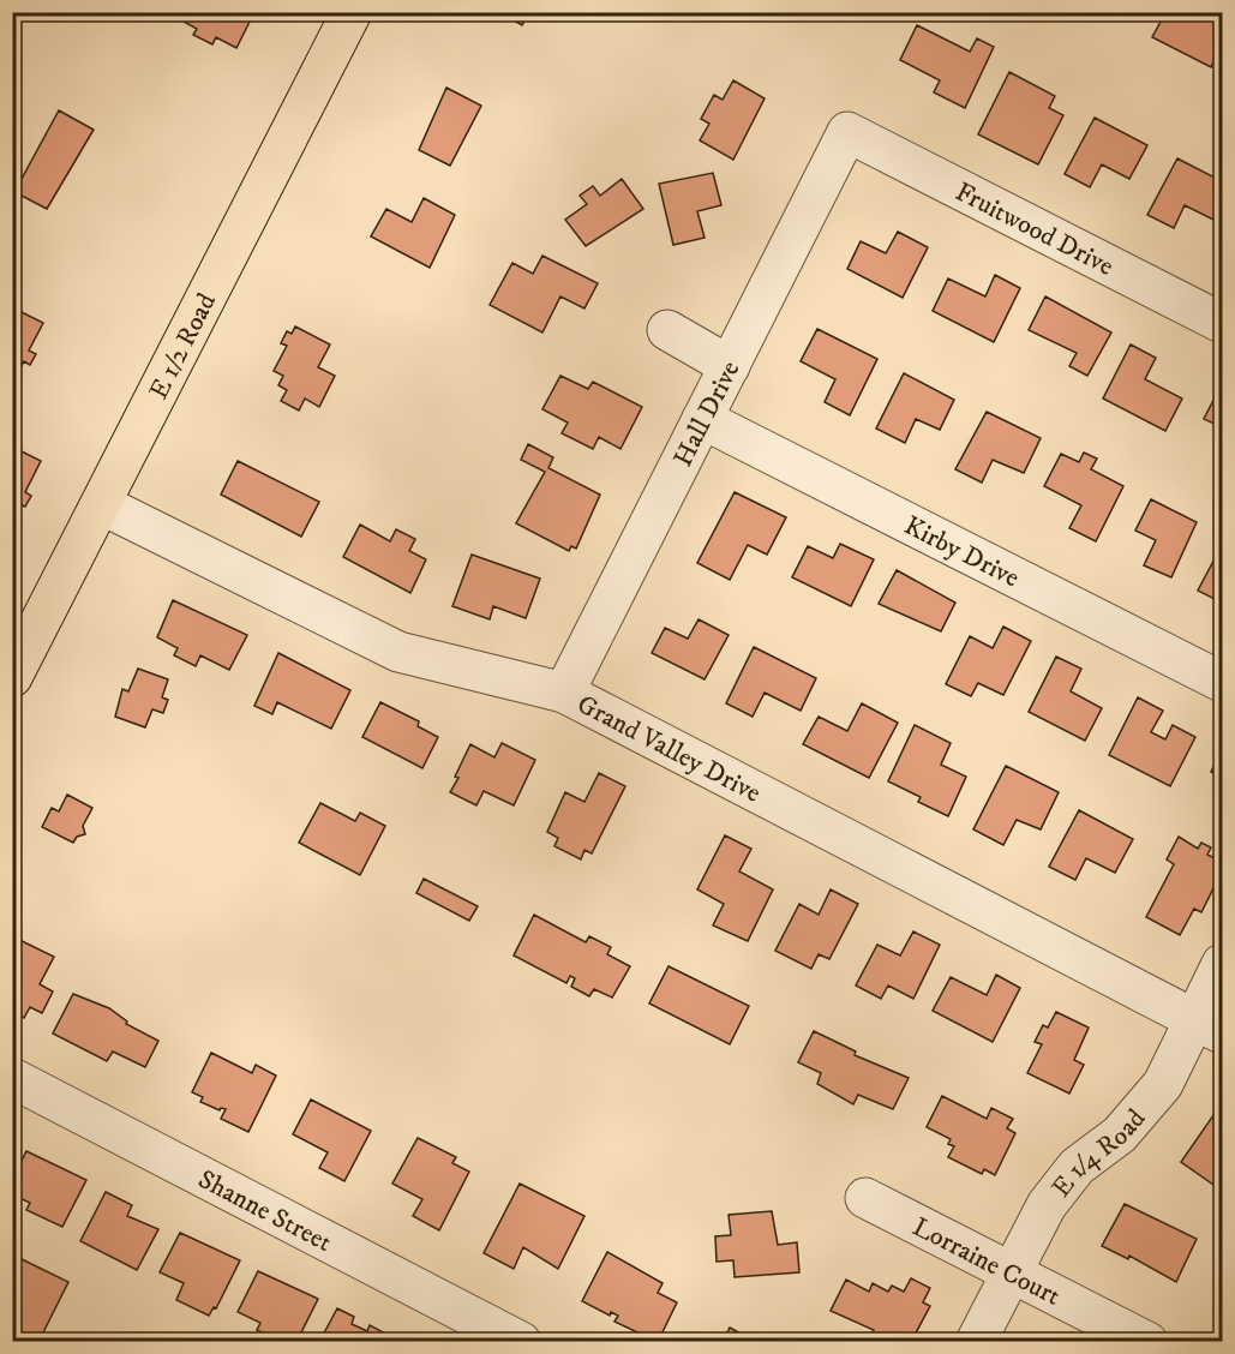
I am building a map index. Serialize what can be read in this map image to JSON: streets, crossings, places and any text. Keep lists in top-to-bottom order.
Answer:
{
  "streets": {
    "main road": ["E 1/2 Road"],
    "street": [
      "Fruitwood Drive",
      "Hall Drive",
      "Kirby Drive",
      "Grand Valley Drive",
      "E 1/4 Road",
      "Shanne Street",
      "Lorraine Court"
    ]
  },
  "crossings": [
    ["Fruitwood Drive", "Hall Drive"],
    ["E 1/2 Road", "Grand Valley Drive"],
    ["Hall Drive", "Kirby Drive"],
    ["Hall Drive", "Grand Valley Drive"],
    ["Grand Valley Drive", "E 1/4 Road"],
    ["E 1/4 Road", "Lorraine Court"]
  ]
}
